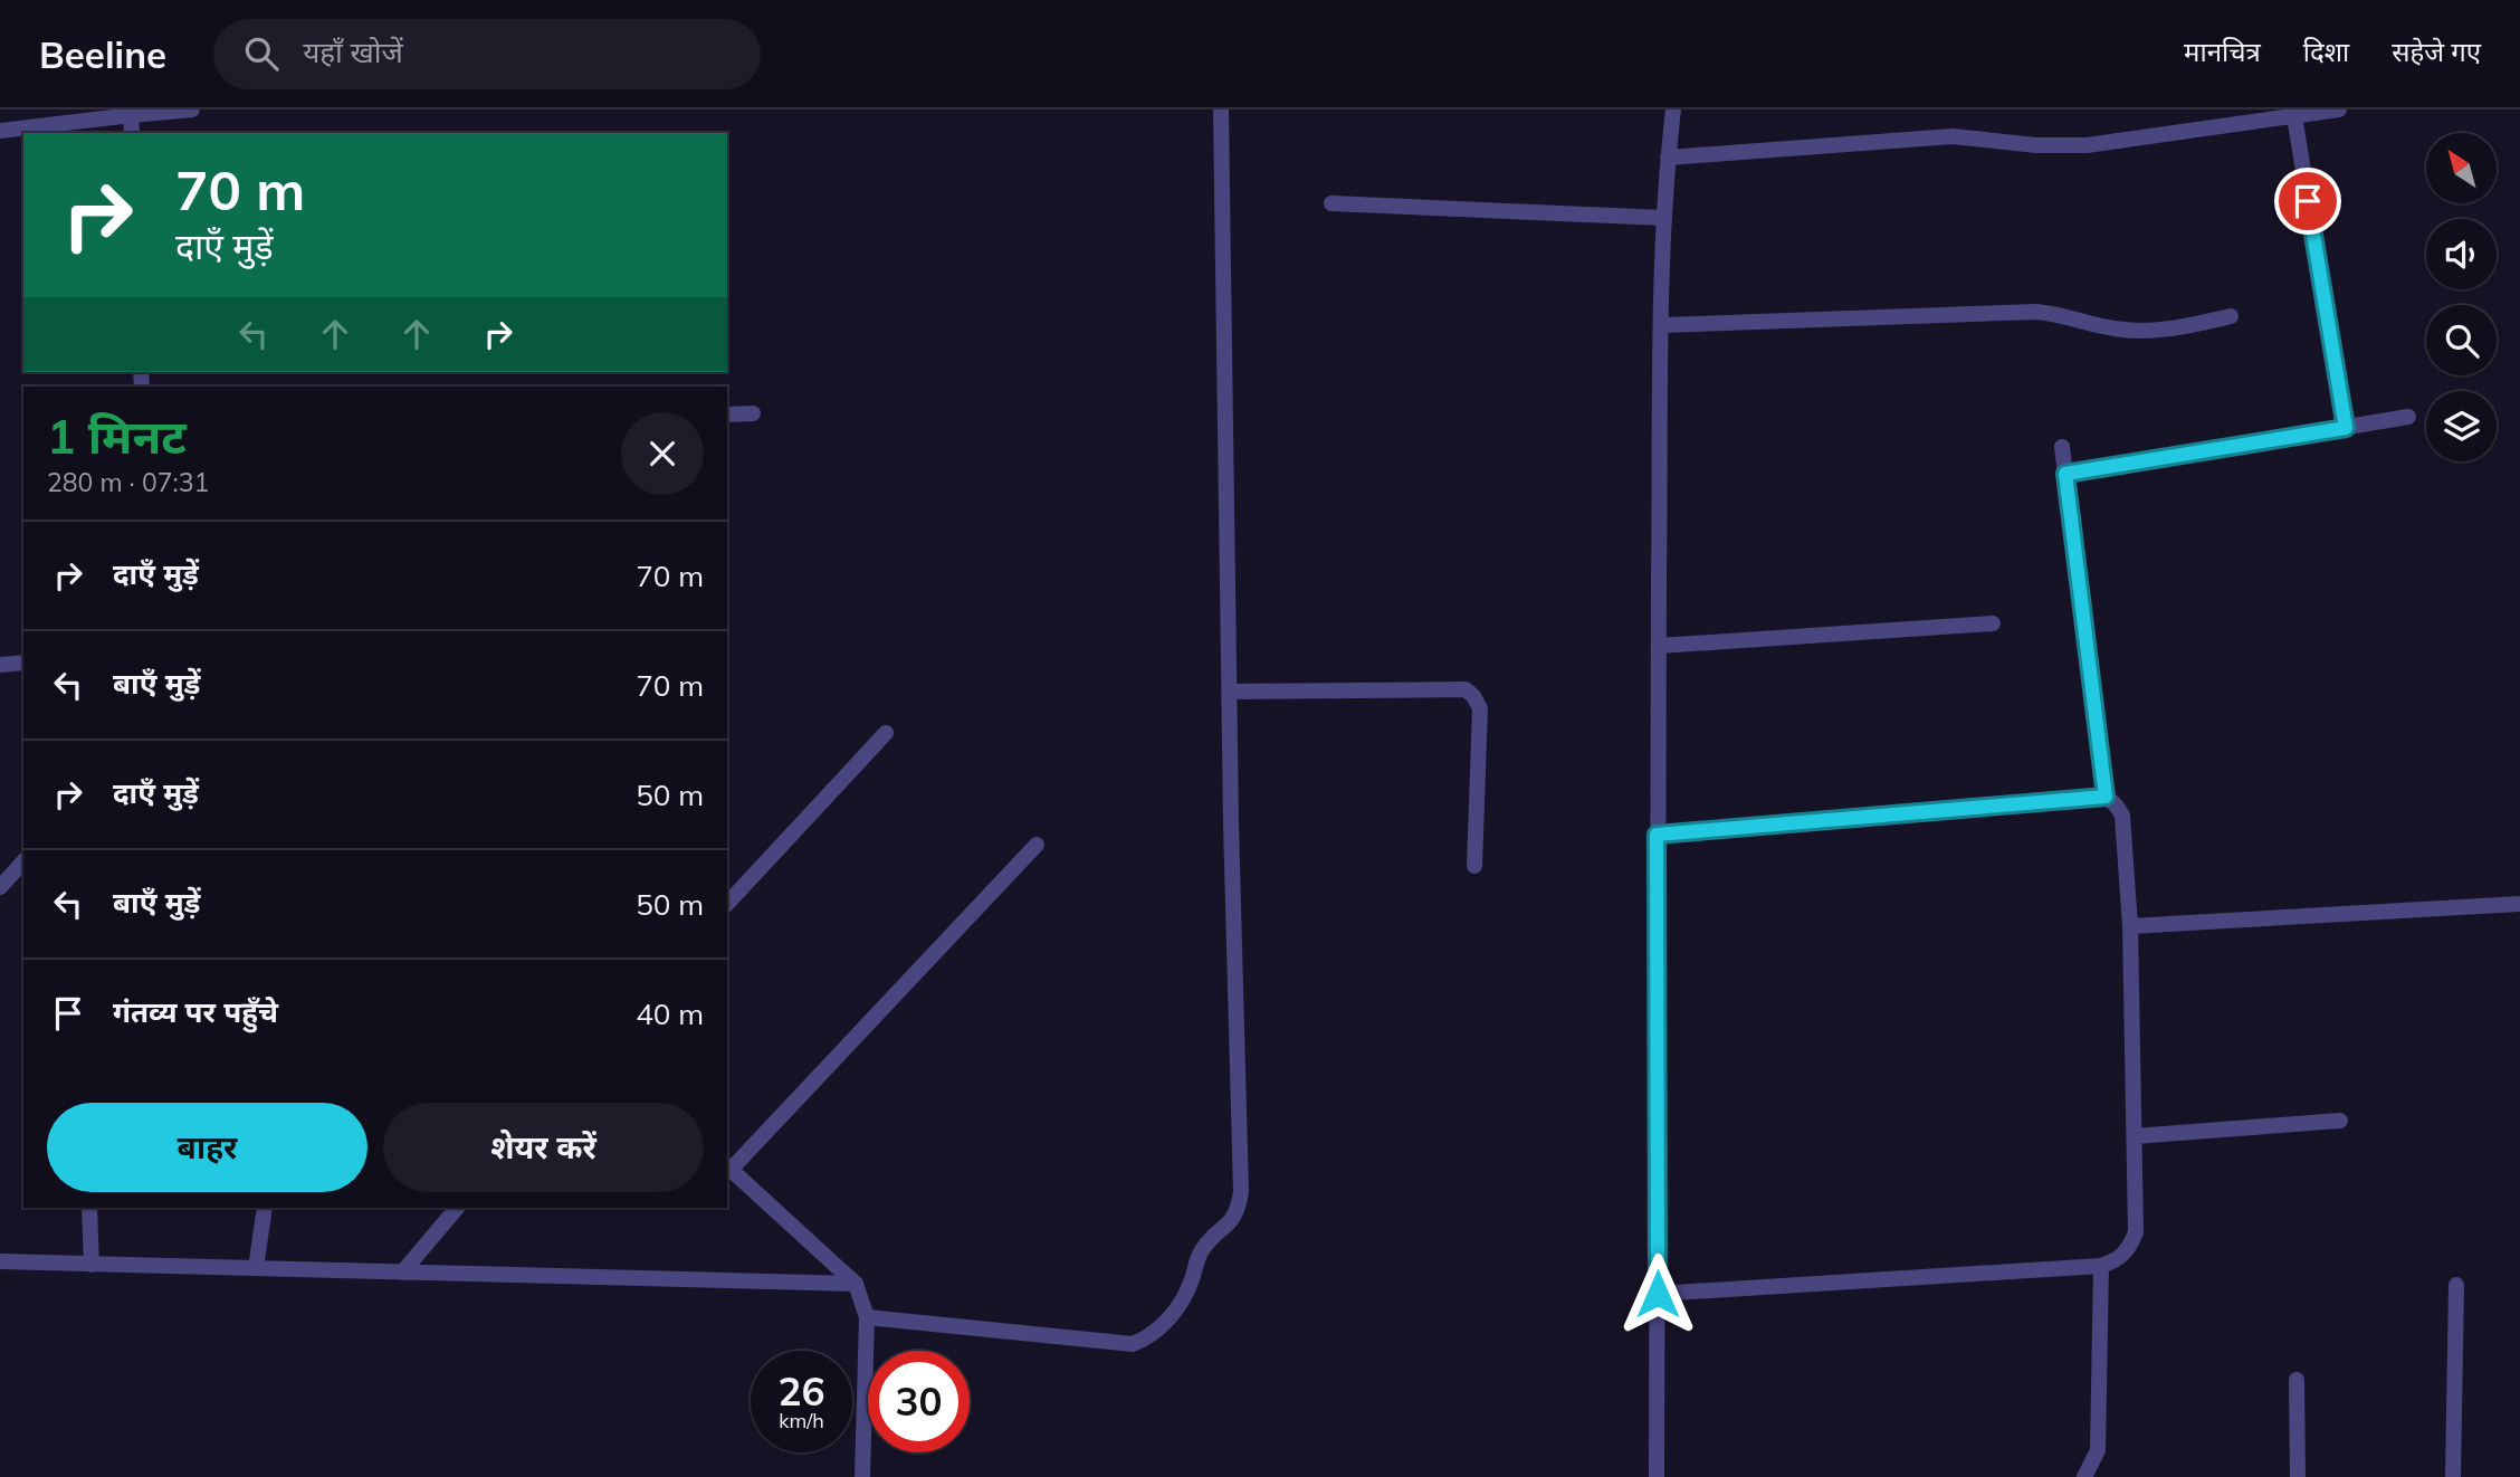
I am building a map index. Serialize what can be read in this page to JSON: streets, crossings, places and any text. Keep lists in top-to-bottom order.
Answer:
{
  "north": "top left",
  "page": {
    "header": "Beeline",
    "search": "यहाँ खोजें",
    "nav": ["मानचित्र", "दिशा", "सहेजे गए"],
    "turn": ["70 m", "दाएँ मुड़ें"],
    "heading": ["1 मिनट", "280 m · 07:31"],
    "list": [
      {
        "name": "दाएँ मुड़ें",
        "value": "70 m"
      },
      {
        "name": "बाएँ मुड़ें",
        "value": "70 m"
      },
      {
        "name": "दाएँ मुड़ें",
        "value": "50 m"
      },
      {
        "name": "बाएँ मुड़ें",
        "value": "50 m"
      },
      {
        "name": "गंतव्य पर पहुँचे",
        "value": "40 m"
      }
    ],
    "buttons": ["बाहर", "शेयर करें"],
    "speed": "26 km/h",
    "limit": "30"
  }
}
